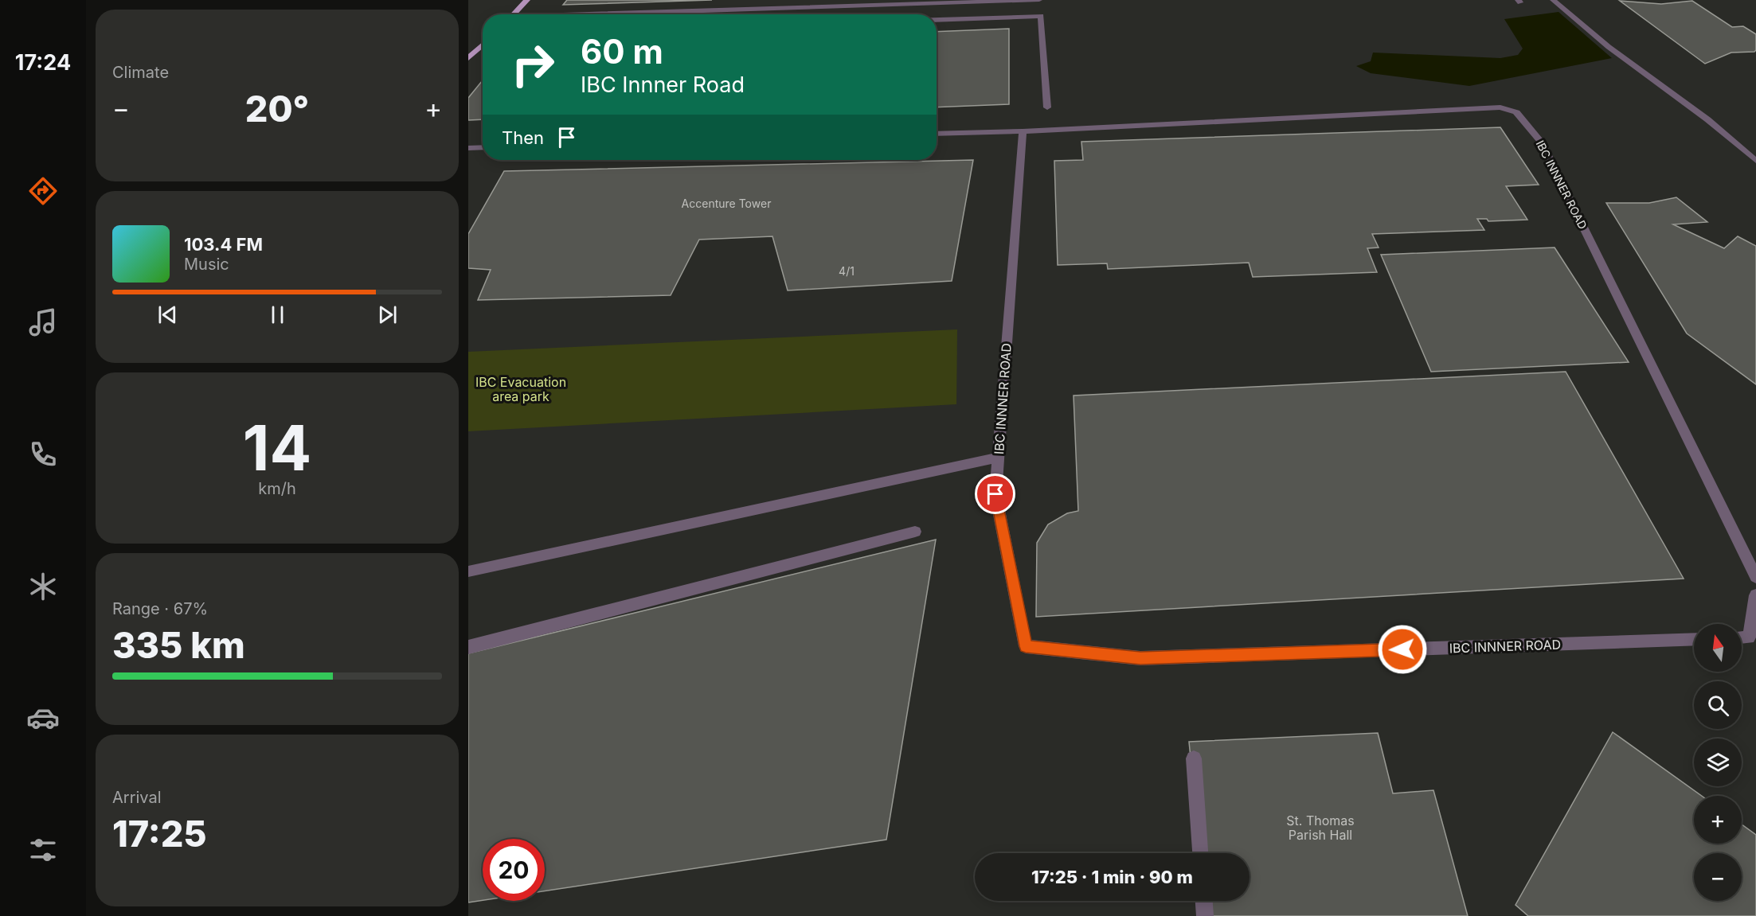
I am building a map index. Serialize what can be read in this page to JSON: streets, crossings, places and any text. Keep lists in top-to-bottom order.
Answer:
{
  "streets": {
    "street": ["IBC INNNER ROAD"]
  },
  "parks": ["IBC Evacuation area park"],
  "house_numbers": ["Accenture Tower", "4/1", "St. Thomas Parish Hall"],
  "north": "top",
  "page": {
    "tabs": "17:24",
    "tile": [
      "Climate",
      ["14", "km/h"],
      ["Range · 67%", "335 km"],
      ["Arrival", "17:25"]
    ],
    "turn": ["60 m", "IBC Innner Road"],
    "heat": ["−", "20°", "+"],
    "then": "Then",
    "song": ["103.4 FM", "Music"],
    "map_buttons": ["+", "−"],
    "limit": "20",
    "trip": "17:25 · 1 min · 90 m"
  }
}
